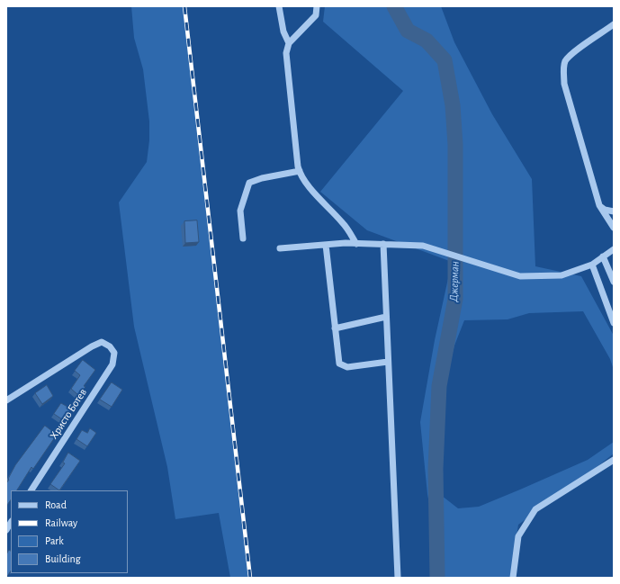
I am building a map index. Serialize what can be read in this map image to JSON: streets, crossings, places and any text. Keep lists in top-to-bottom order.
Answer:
{
  "streets": {
    "street": ["Христо Ботев"]
  },
  "water": ["Джерман"],
  "legend": [
    "Road",
    "Railway",
    "Park",
    "Building"
  ]
}
